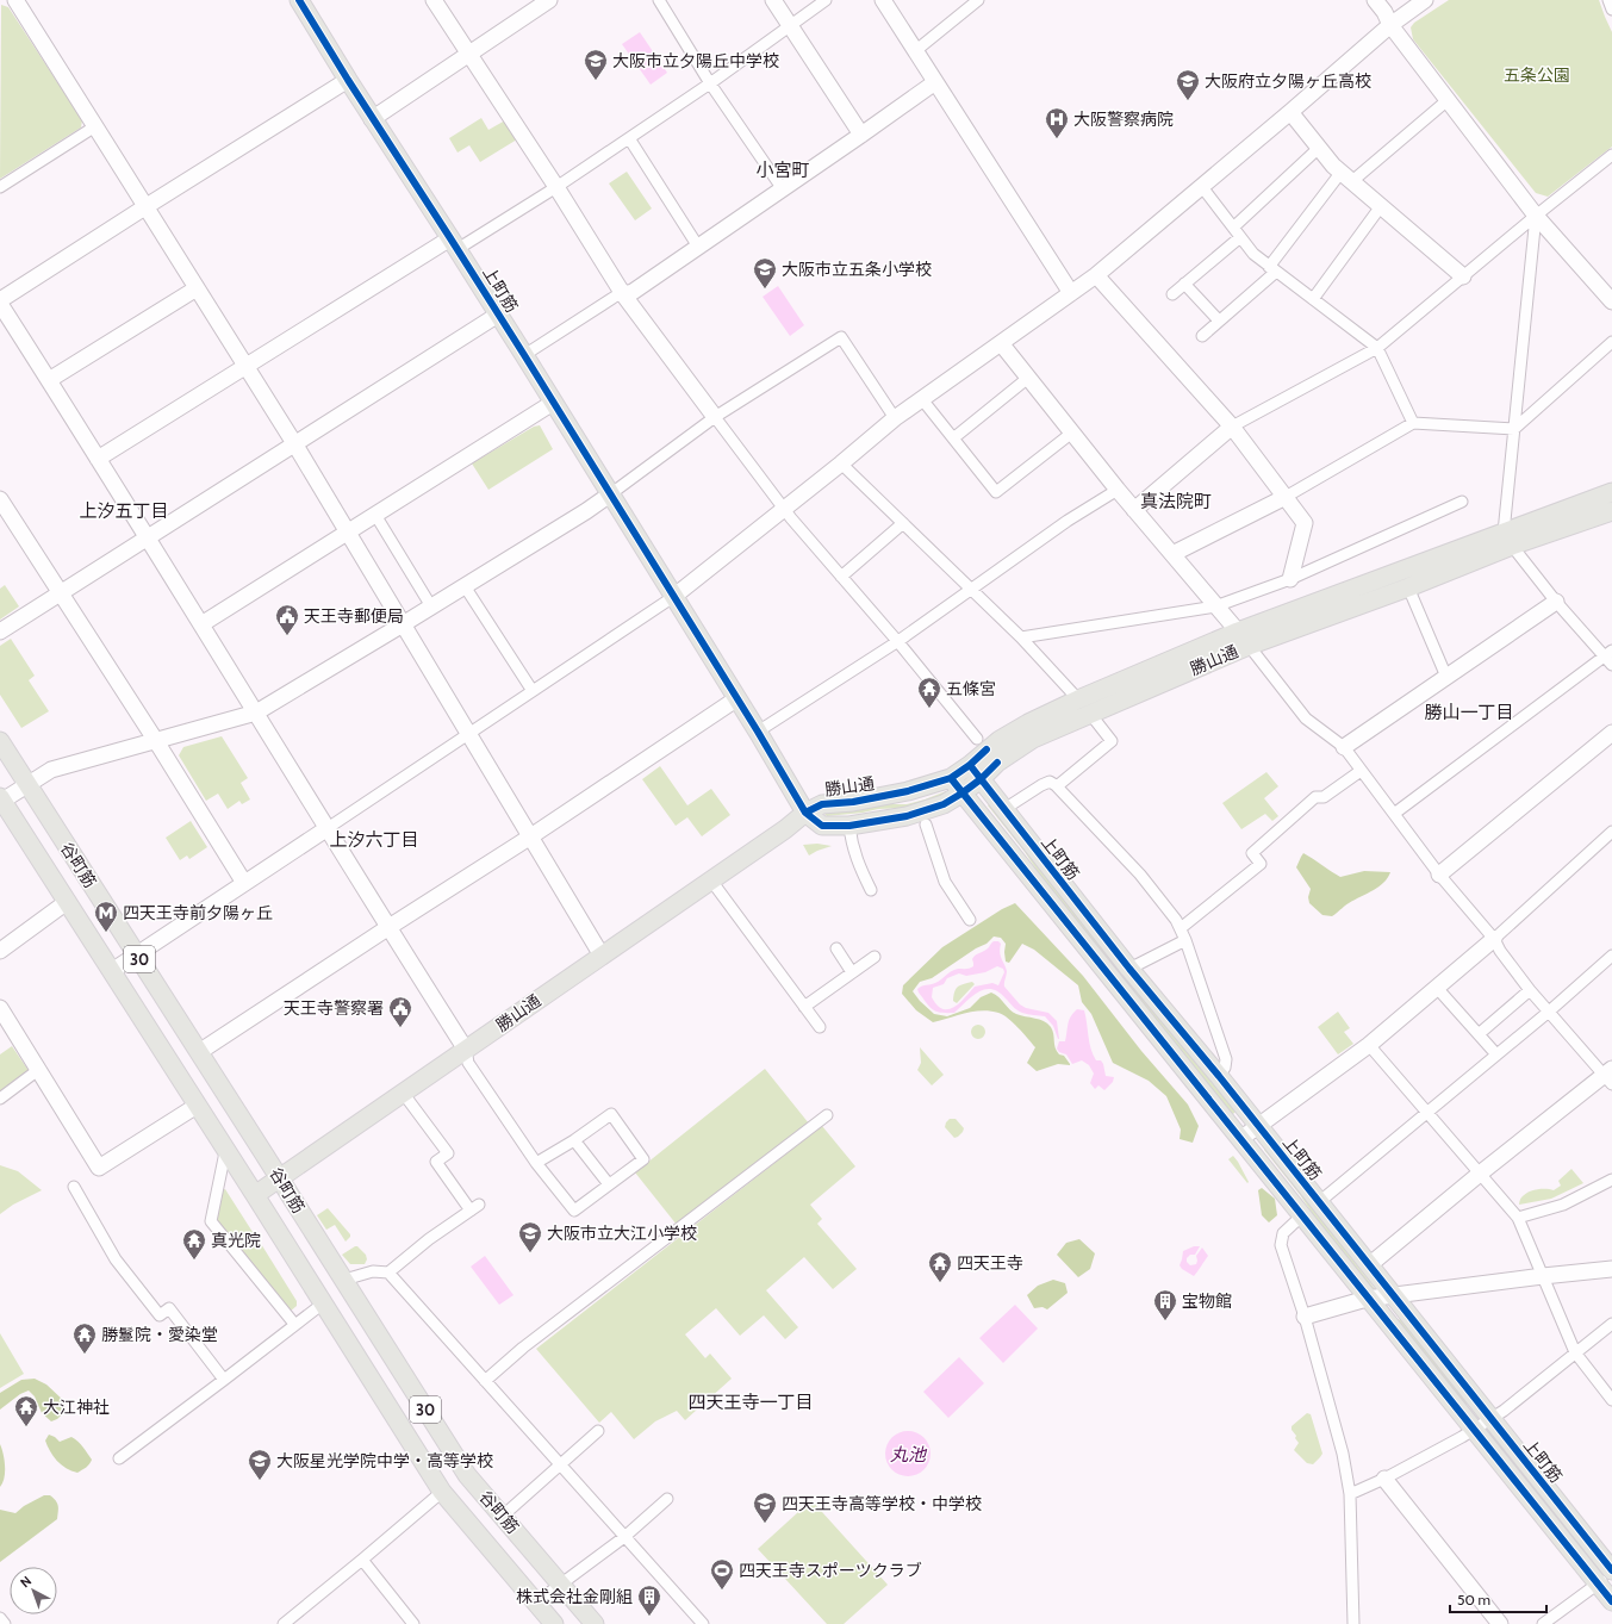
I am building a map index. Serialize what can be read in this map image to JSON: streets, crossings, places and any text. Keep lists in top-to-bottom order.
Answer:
{
  "streets": {
    "main road": [
      "上町筋",
      "勝山通",
      "谷町筋",
      "30"
    ]
  },
  "crossings": [
    ["上町筋", "勝山通"],
    ["勝山通", "谷町筋"]
  ],
  "districts": [
    "小宮町",
    "真法院町",
    "上汐五丁目",
    "勝山一丁目",
    "上汐六丁目",
    "四天王寺一丁目"
  ],
  "water": ["丸池"],
  "parks": ["五条公園"],
  "places": {
    "school or university": [
      "大阪市立夕陽丘中学校",
      "大阪府立夕陽ヶ丘高校",
      "大阪市立五条小学校",
      "大阪市立大江小学校",
      "大阪星光学院中学・高等学校",
      "四天王寺高等学校・中学校"
    ],
    "hospital": ["大阪警察病院"],
    "public building": ["天王寺郵便局", "天王寺警察署"],
    "temple": [
      "五條宮",
      "真光院",
      "四天王寺",
      "勝鬘院・愛染堂",
      "大江神社"
    ],
    "metro station": ["四天王寺前夕陽ヶ丘"],
    "building": ["宝物館", "株式会社金剛組"],
    "sports": ["四天王寺スポーツクラブ"]
  },
  "scale_bar": "50 m",
  "north": "top left"
}
